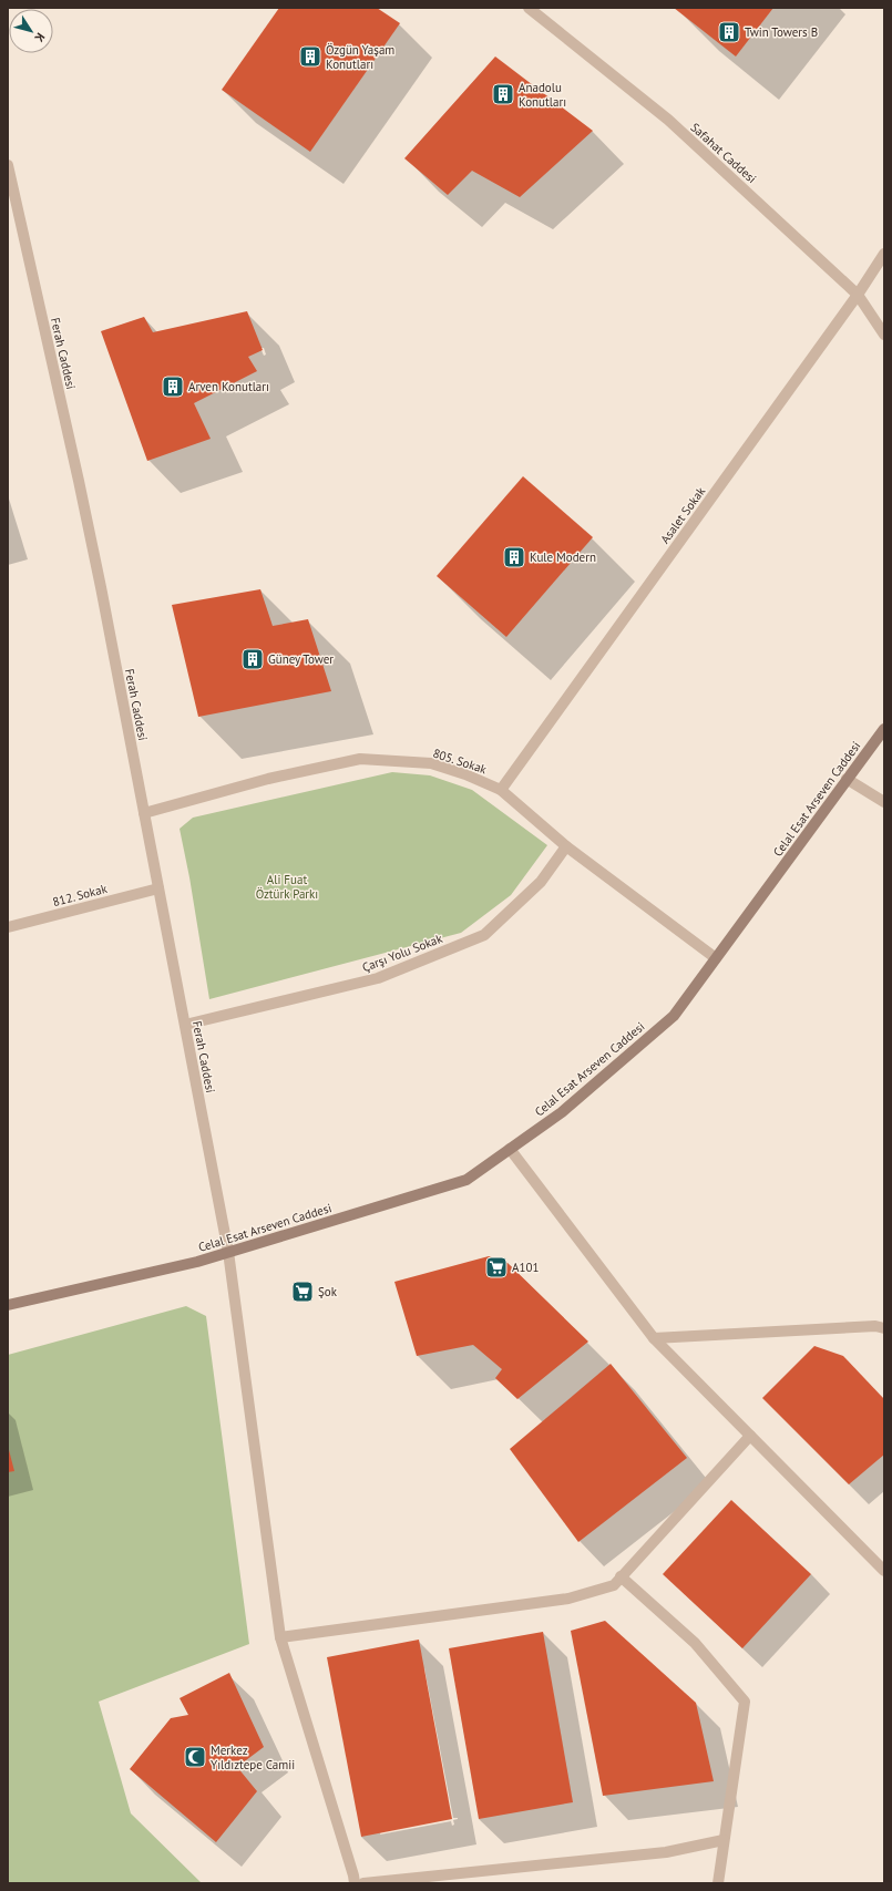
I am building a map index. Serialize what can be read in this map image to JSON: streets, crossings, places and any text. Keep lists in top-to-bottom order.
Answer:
{
  "streets": {
    "main road": ["Celal Esat Arseven Caddesi"],
    "street": [
      "Safahat Caddesi",
      "Ferah Caddesi",
      "Asalet Sokak",
      "805. Sokak",
      "812. Sokak",
      "Çarşı Yolu Sokak"
    ]
  },
  "crossings": [
    ["Safahat Caddesi", "Asalet Sokak"],
    ["Ferah Caddesi", "805. Sokak"],
    ["Ferah Caddesi", "Celal Esat Arseven Caddesi"],
    ["Ferah Caddesi", "812. Sokak"],
    ["Ferah Caddesi", "Çarşı Yolu Sokak"],
    ["Asalet Sokak", "805. Sokak"],
    ["805. Sokak", "Celal Esat Arseven Caddesi"],
    ["805. Sokak", "Çarşı Yolu Sokak"]
  ],
  "parks": ["Ali Fuat Öztürk Parkı"],
  "places": {
    "building": [
      "Twin Towers B",
      "Özgün Yaşam Konutları",
      "Anadolu Konutları",
      "Arven Konutları",
      "Kule Modern",
      "Güney Tower"
    ],
    "supermarket": ["A101", "Şok"],
    "mosque": ["Merkez Yıldıztepe Camii"]
  },
  "north": "bottom right"
}
